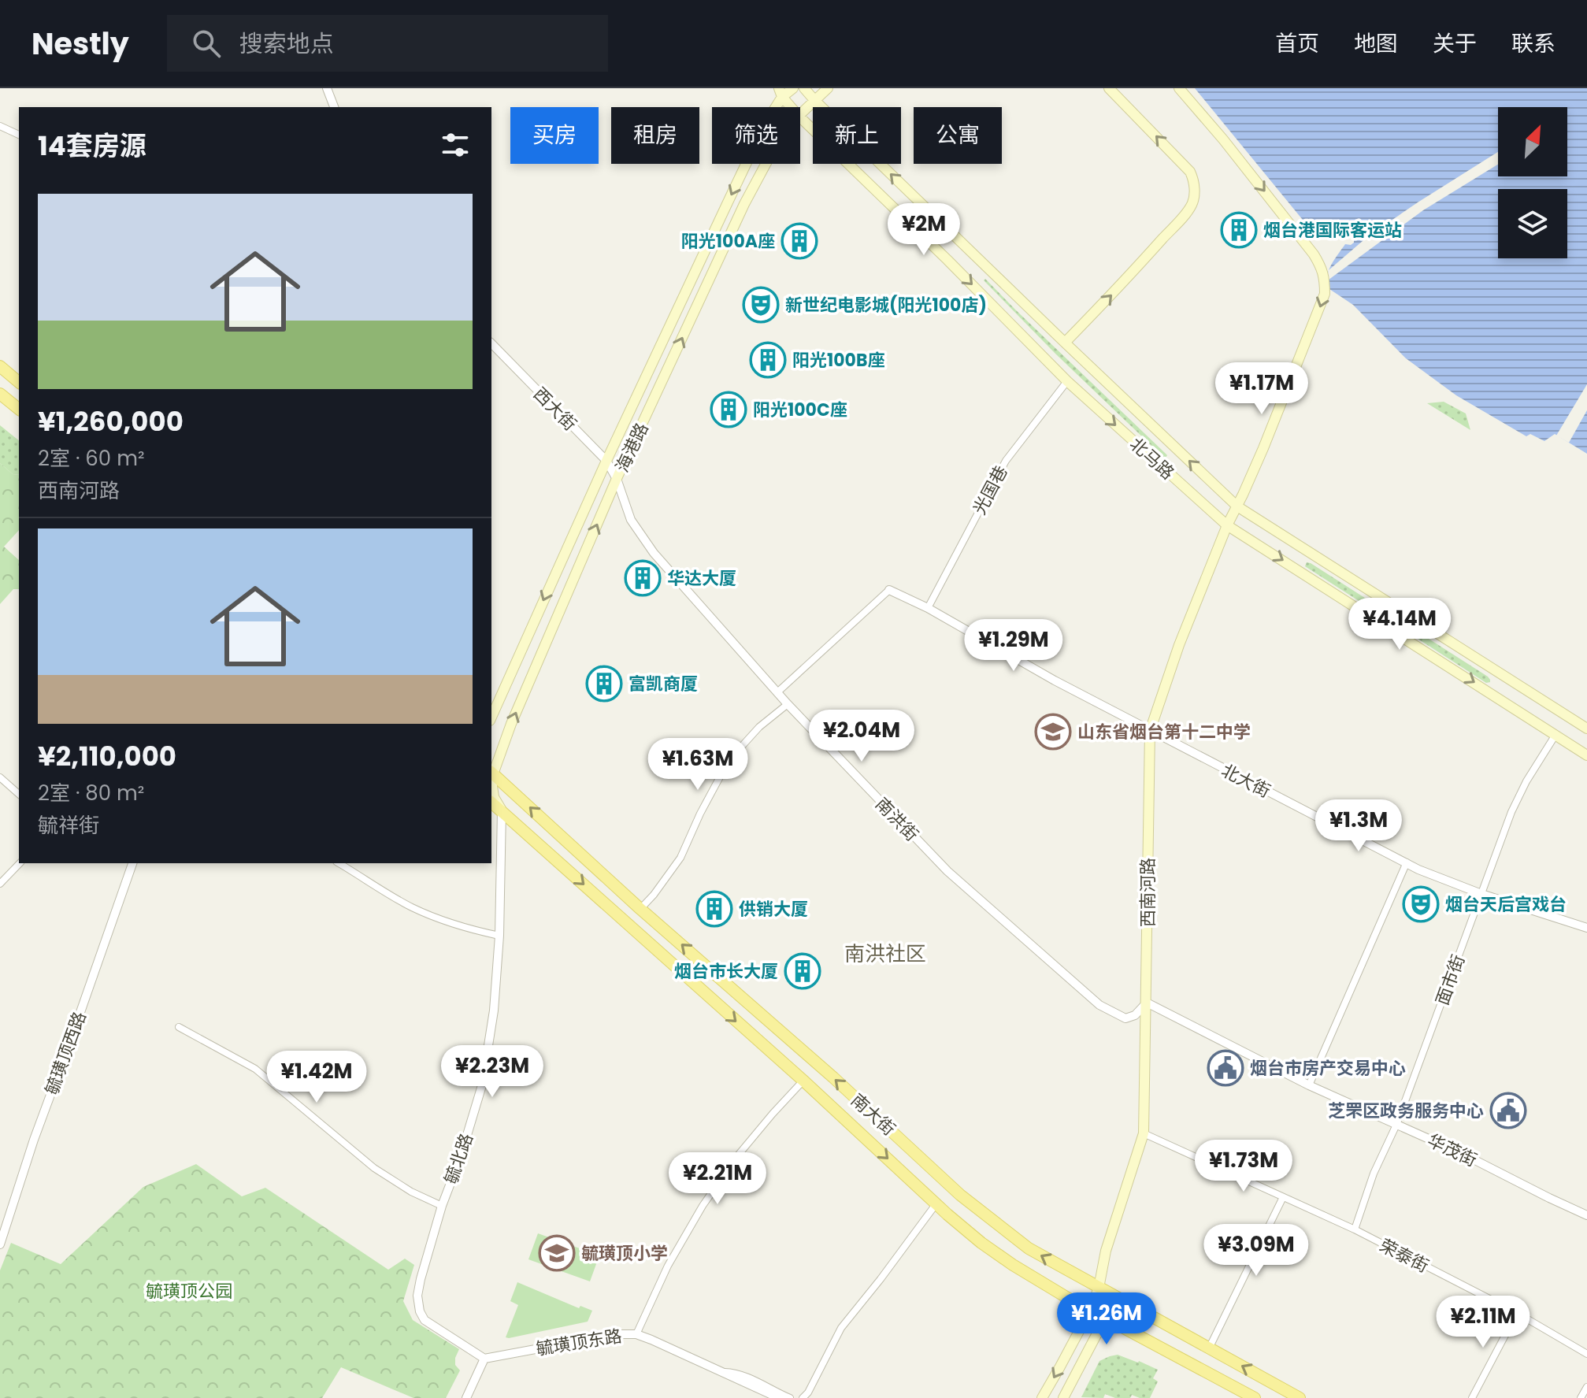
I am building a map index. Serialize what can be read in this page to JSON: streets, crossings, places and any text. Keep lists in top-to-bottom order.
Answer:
{
  "streets": {
    "main road": [
      "海港路",
      "北马路",
      "西南河路",
      "南大街"
    ],
    "street": [
      "西大街",
      "光国巷",
      "北大街",
      "南洪街",
      "面市街",
      "毓璜顶西路",
      "华茂街",
      "毓北路",
      "荣泰街",
      "毓璜顶东路"
    ]
  },
  "crossings": [
    ["西大街", "海港路"],
    ["西大街", "南洪街"],
    ["海港路", "北马路"],
    ["海港路", "南洪街"],
    ["海港路", "南大街"],
    ["海港路", "毓北路"],
    ["北马路", "光国巷"],
    ["北马路", "西南河路"],
    ["北马路", "面市街"],
    ["光国巷", "北大街"],
    ["北大街", "西南河路"],
    ["北大街", "面市街"],
    ["南洪街", "西南河路"],
    ["南洪街", "华茂街"],
    ["西南河路", "南大街"],
    ["西南河路", "华茂街"],
    ["西南河路", "荣泰街"],
    ["面市街", "华茂街"],
    ["面市街", "荣泰街"],
    ["南大街", "毓北路"],
    ["毓北路", "毓璜顶东路"]
  ],
  "one_way": ["西南河路"],
  "districts": ["南洪社区"],
  "parks": ["毓璜顶公园"],
  "places": {
    "building": [
      "烟台港国际客运站",
      "阳光100A座",
      "阳光100B座",
      "阳光100C座",
      "华达大厦",
      "富凯商厦",
      "供销大厦",
      "烟台市长大厦"
    ],
    "theatre": ["新世纪电影城(阳光100店)", "烟台天后宫戏台"],
    "school or university": ["山东省烟台第十二中学", "毓璜顶小学"],
    "public building": ["烟台市房产交易中心", "芝罘区政务服务中心"]
  },
  "north": "top right",
  "page": {
    "header": "Nestly",
    "search": "搜索地点",
    "nav": [
      "首页",
      "地图",
      "关于",
      "联系"
    ],
    "chip": [
      "买房",
      "租房",
      "筛选",
      "新上",
      "公寓"
    ],
    "heading": "14套房源",
    "list": [
      {
        "name": "¥1,260,000",
        "note": "2室 · 60 m² · 西南河路"
      },
      {
        "name": "¥2,110,000",
        "note": "2室 · 80 m² · 毓祥街"
      }
    ],
    "price": [
      "¥2M",
      "¥1.17M",
      "¥4.14M",
      "¥1.29M",
      "¥2.04M",
      "¥1.63M",
      "¥1.3M",
      "¥2.23M",
      "¥1.42M",
      "¥1.73M",
      "¥2.21M",
      "¥3.09M",
      "¥1.26M",
      "¥2.11M"
    ]
  }
}
